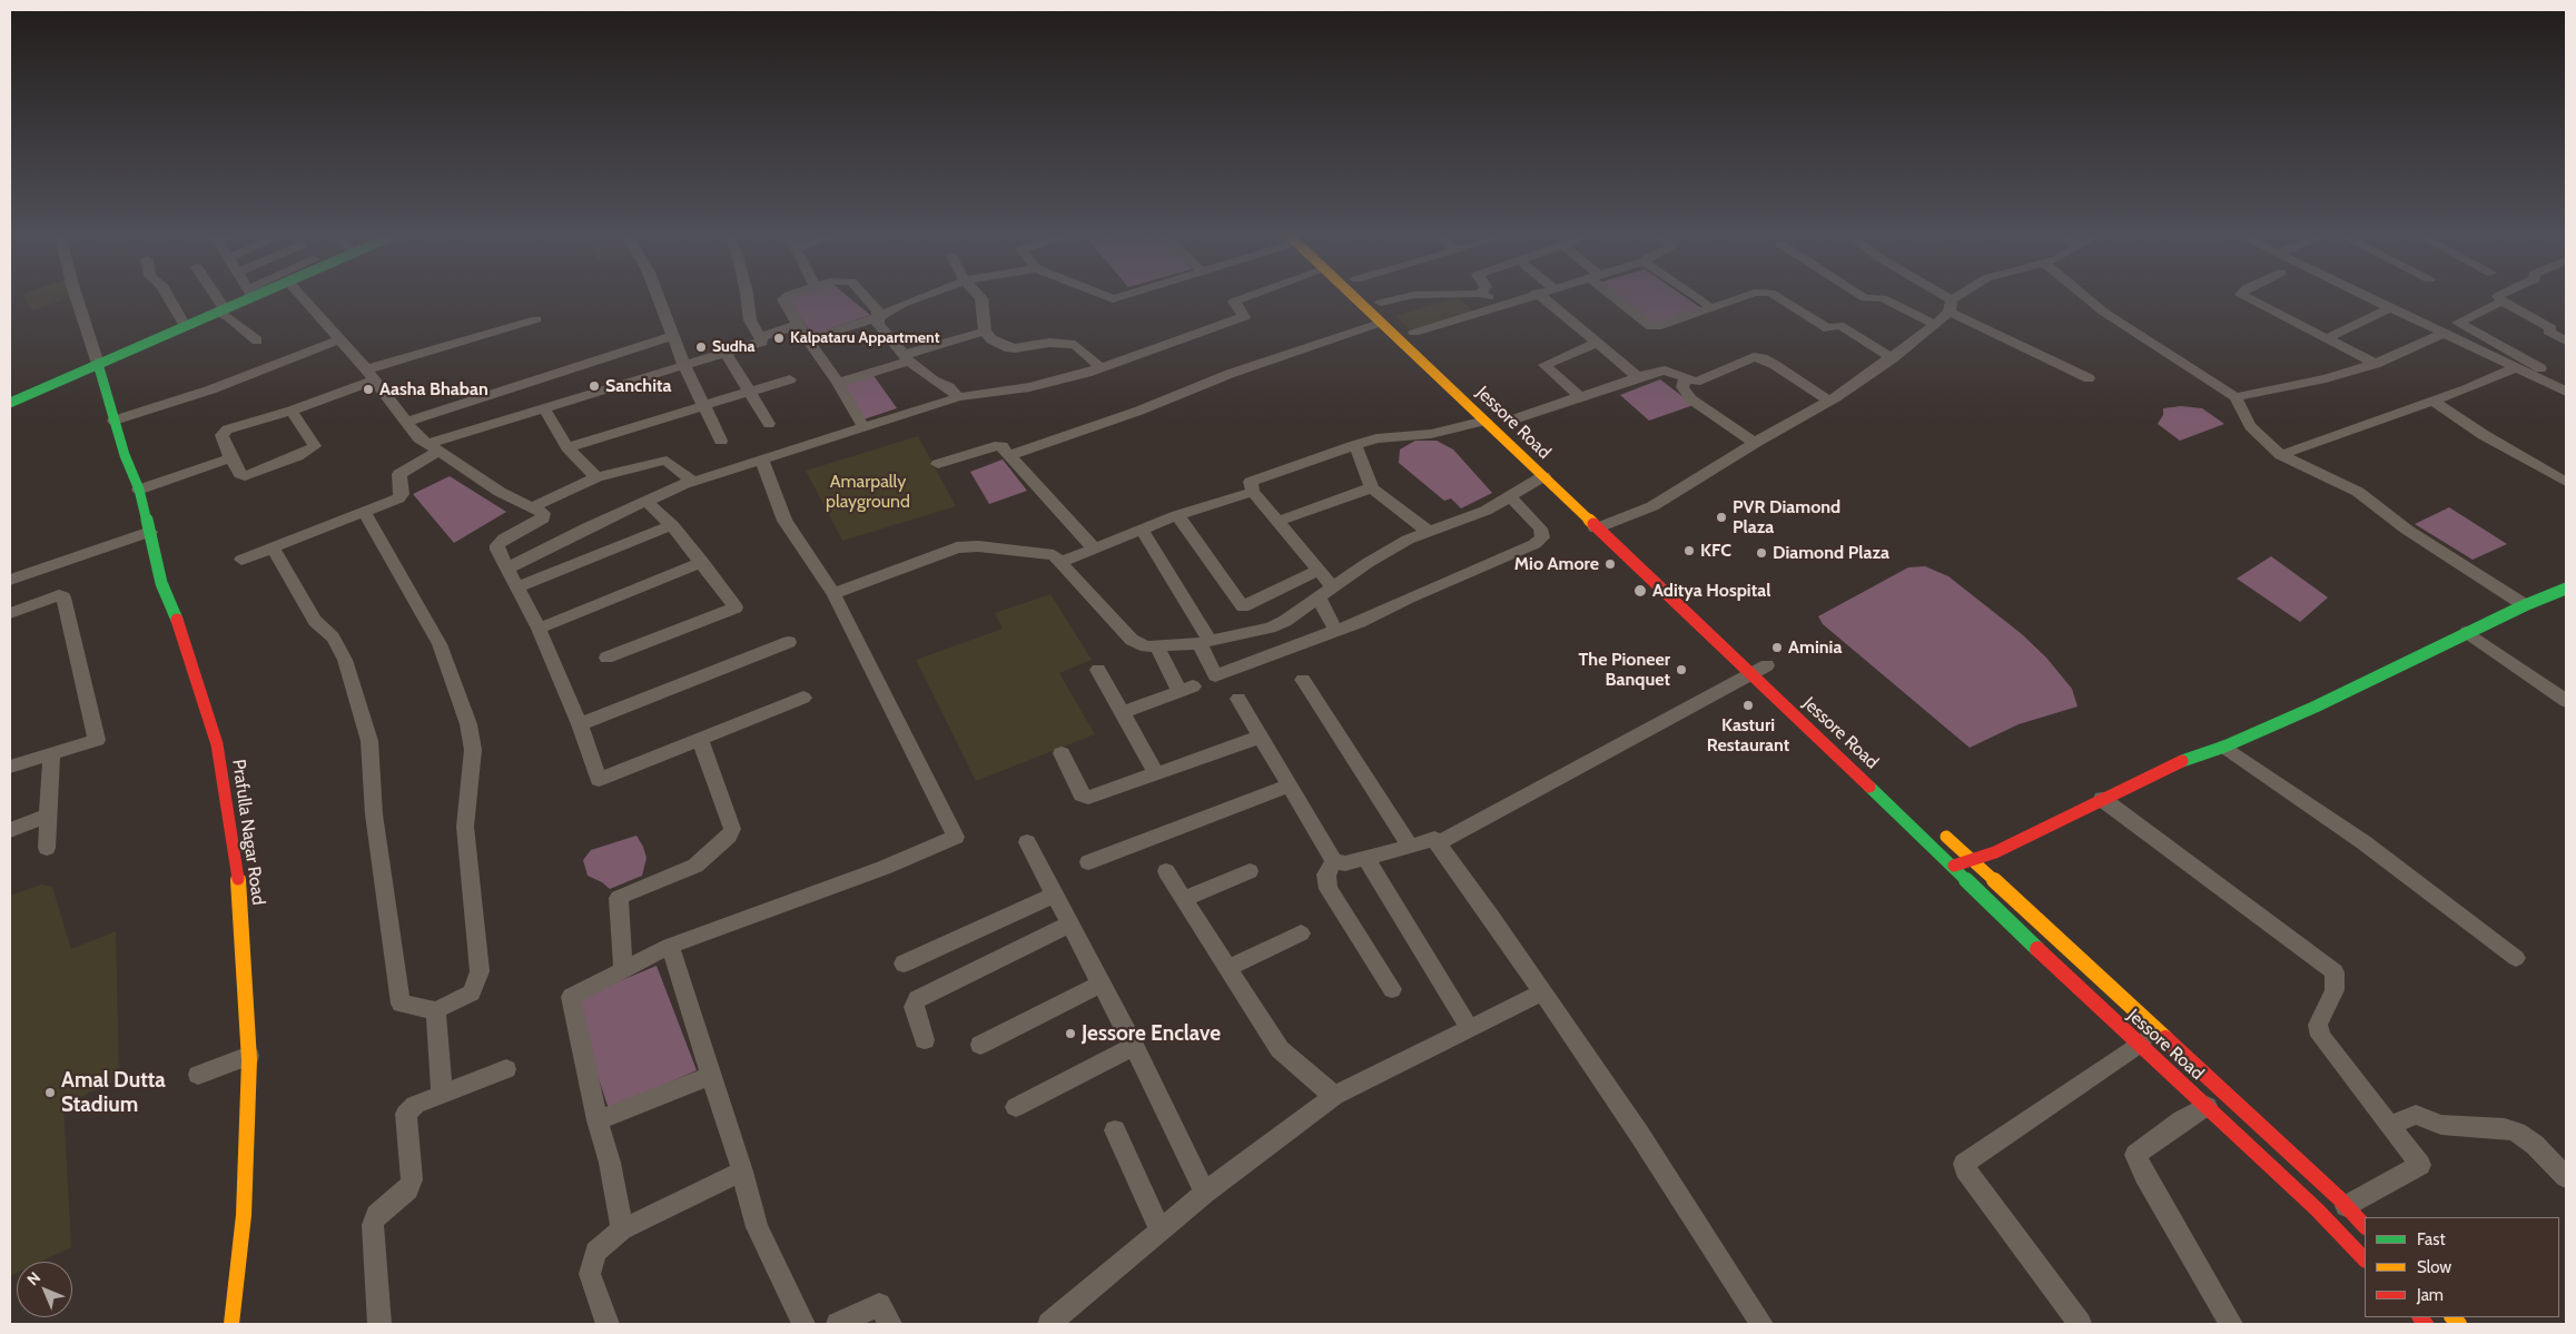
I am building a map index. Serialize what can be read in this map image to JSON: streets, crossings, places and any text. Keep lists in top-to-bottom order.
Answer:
{
  "streets": {
    "main road": ["Jessore Road", "Prafulla Nagar Road"]
  },
  "parks": ["Amarpally playground"],
  "places": [
    "Kalpataru Appartment",
    "Sudha",
    "Sanchita",
    "Aasha Bhaban",
    "PVR Diamond Plaza",
    "KFC",
    "Diamond Plaza",
    "Mio Amore",
    "Aditya Hospital",
    "Aminia",
    "The Pioneer Banquet",
    "Kasturi Restaurant",
    "Jessore Enclave",
    "Amal Dutta Stadium"
  ],
  "legend": ["Fast", "Slow", "Jam"],
  "north": "top left"
}
